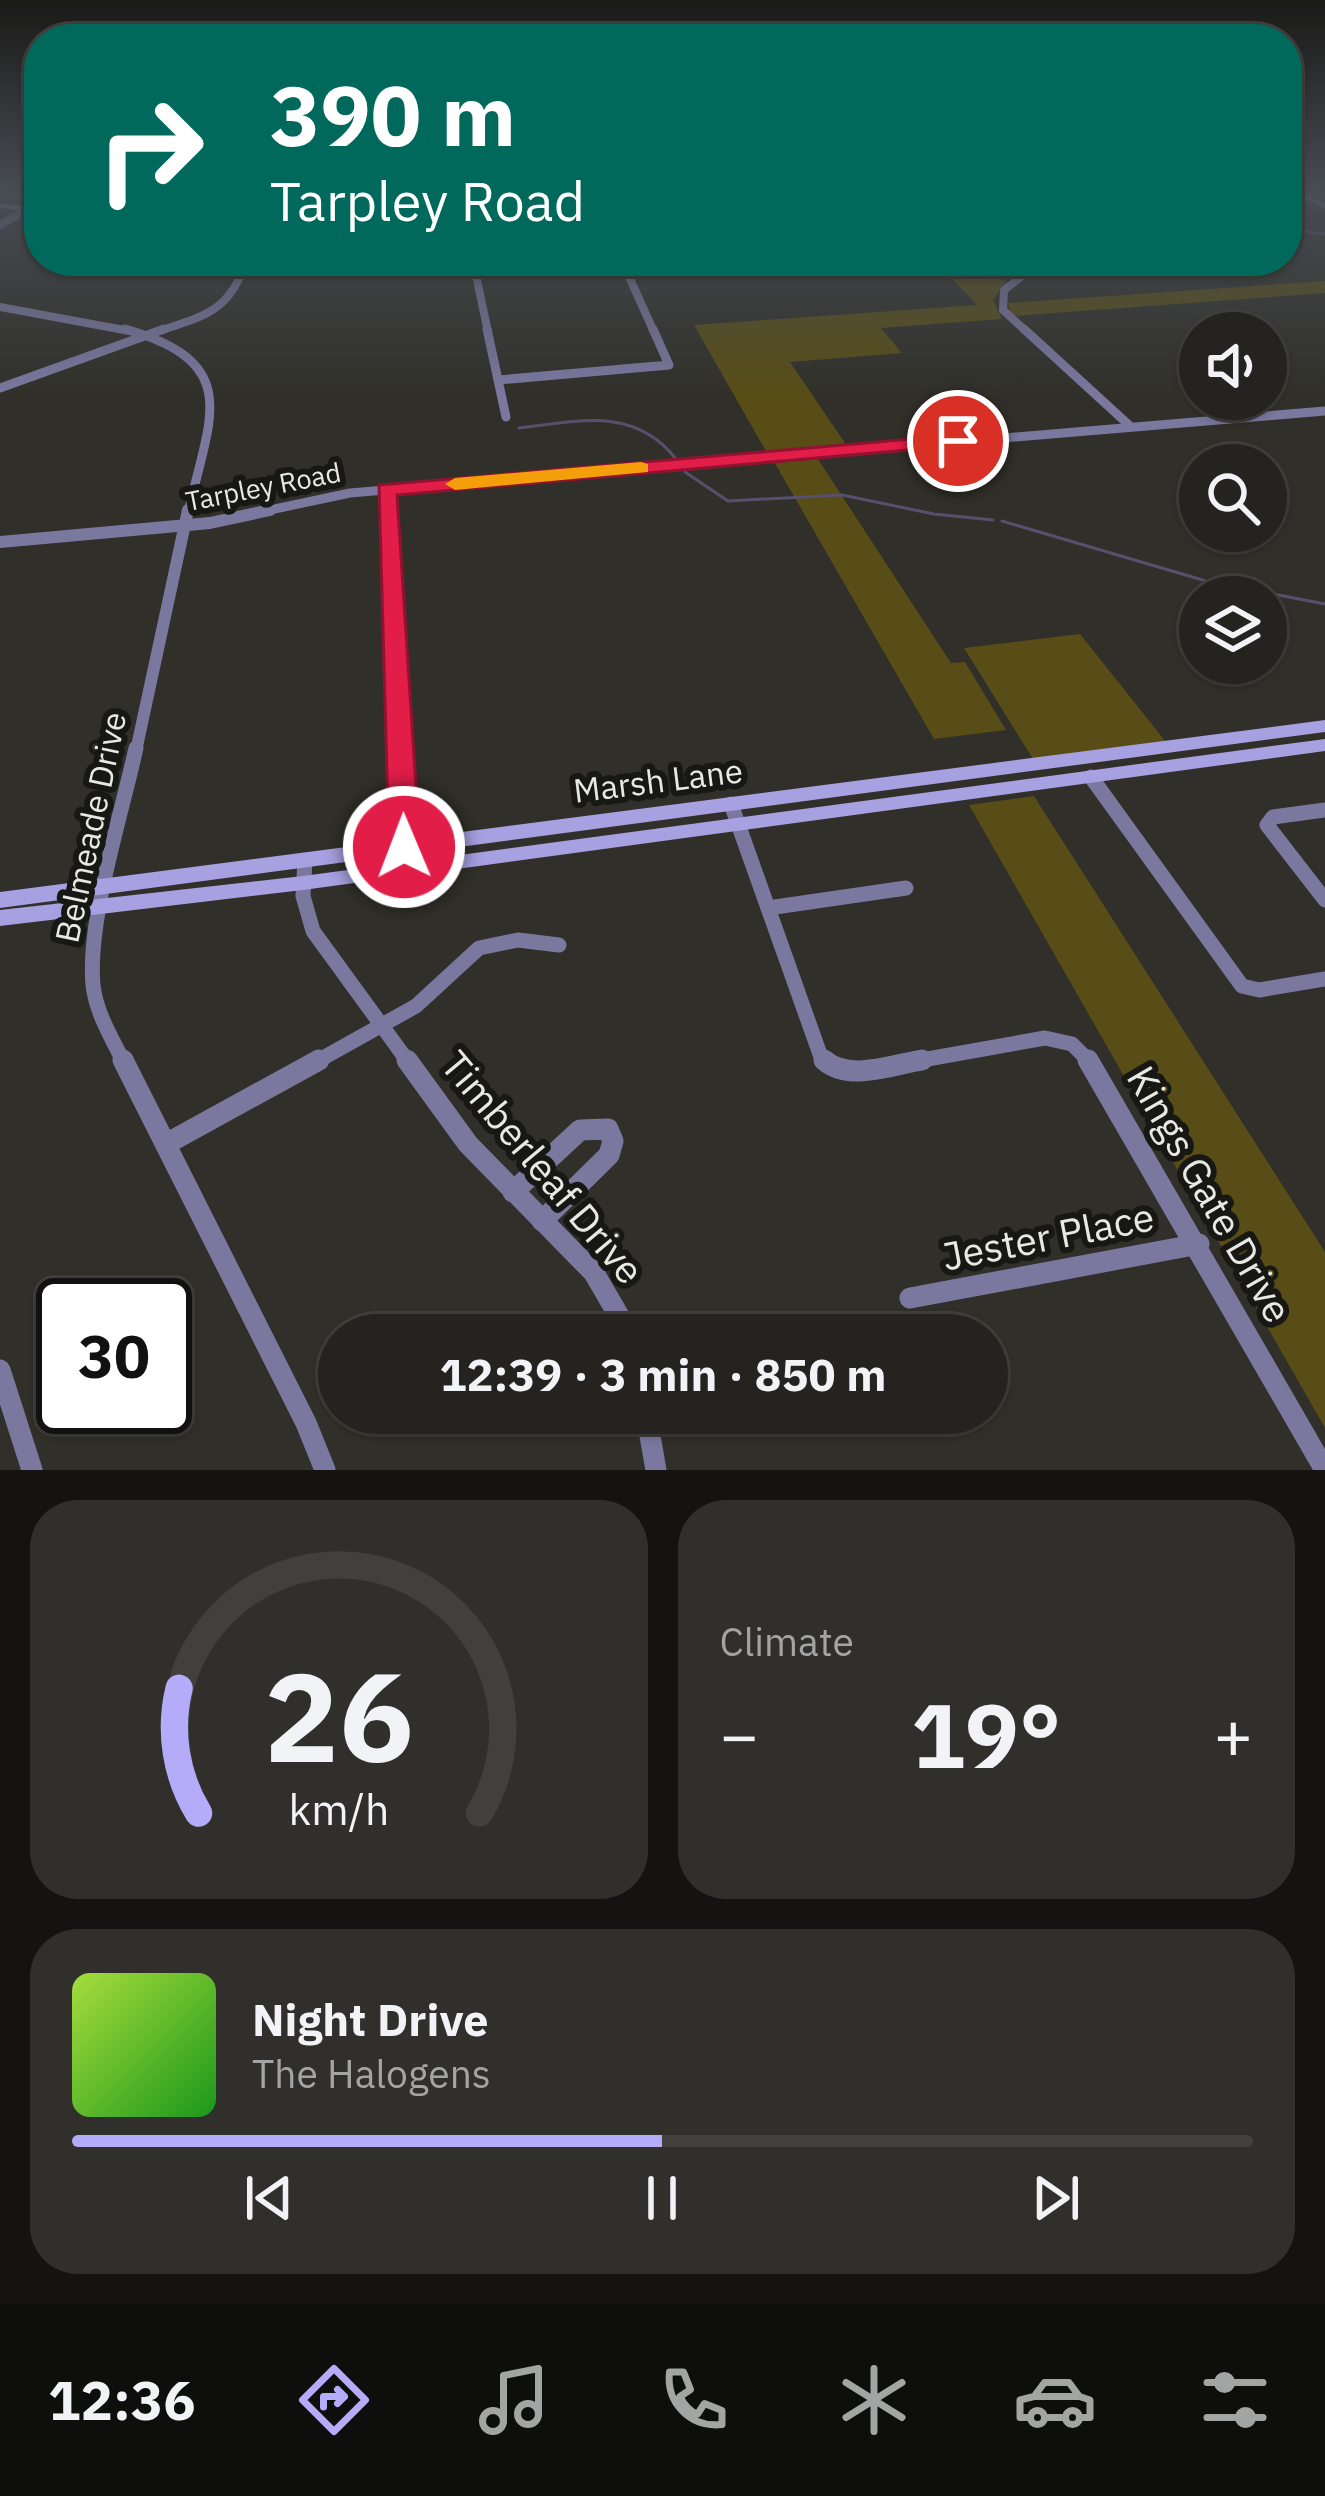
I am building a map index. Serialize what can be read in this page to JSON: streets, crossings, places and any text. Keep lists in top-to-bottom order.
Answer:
{
  "streets": {
    "main road": ["Marsh Lane"],
    "street": [
      "Tarpley Road",
      "Belmeade Drive",
      "Timberleaf Drive",
      "Kings Gate Drive",
      "Jester Place"
    ]
  },
  "crossings": [
    ["Tarpley Road", "Belmeade Drive"],
    ["Marsh Lane", "Belmeade Drive"],
    ["Marsh Lane", "Timberleaf Drive"],
    ["Marsh Lane", "Kings Gate Drive"],
    ["Kings Gate Drive", "Jester Place"]
  ],
  "page": {
    "turn": ["390 m", "Tarpley Road"],
    "limit": "30",
    "trip": "12:39 · 3 min · 850 m",
    "tile": "Climate",
    "heat": ["−", "19°", "+"],
    "song": ["Night Drive", "The Halogens"],
    "tabs": "12:36",
    "gauge": ["26", "km/h"]
  }
}
